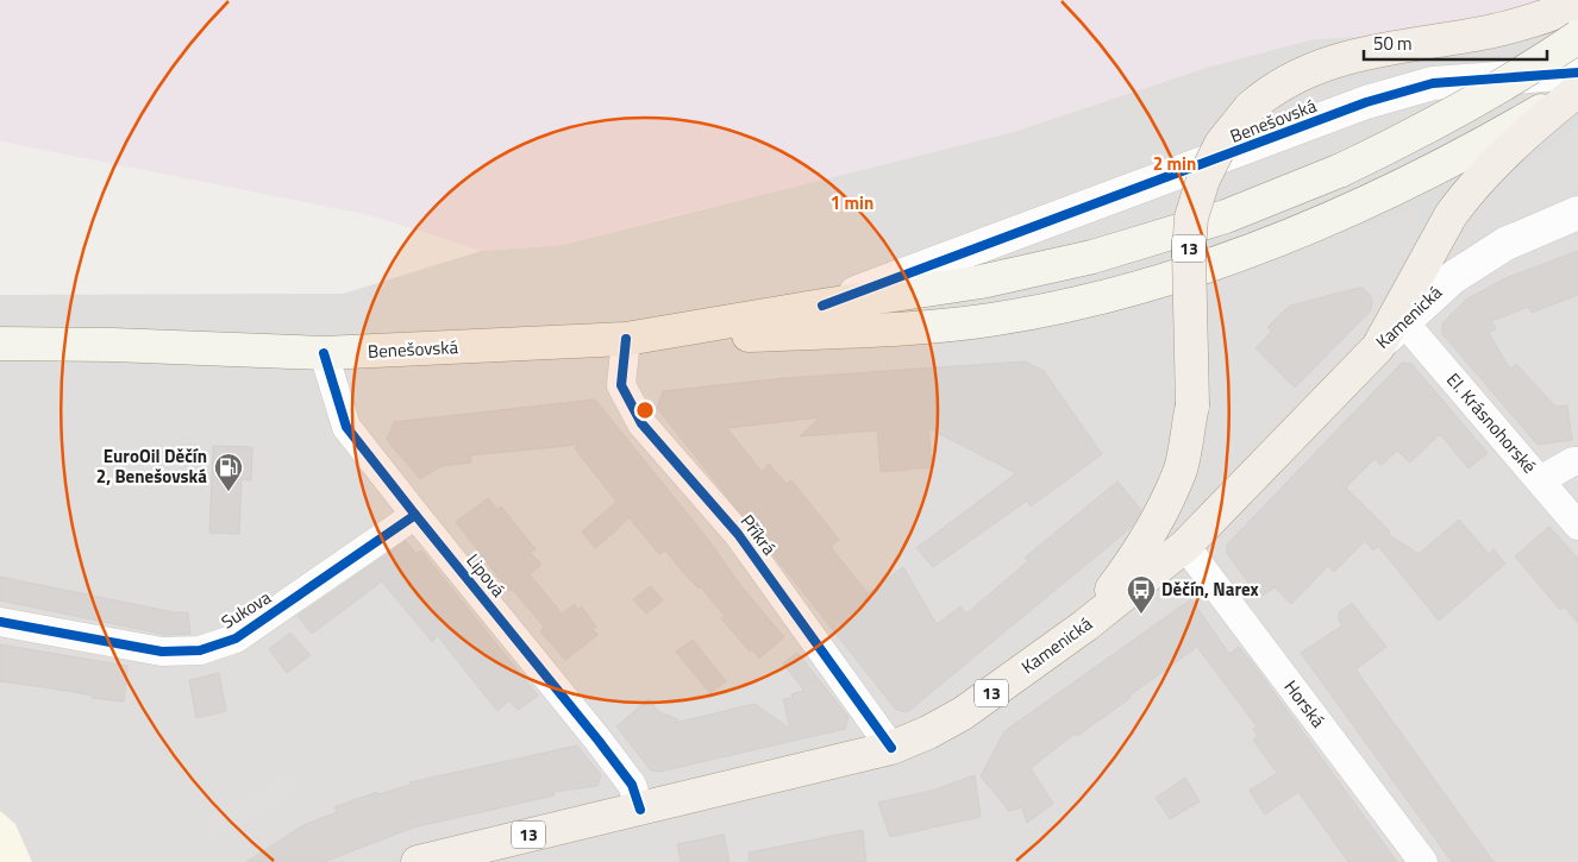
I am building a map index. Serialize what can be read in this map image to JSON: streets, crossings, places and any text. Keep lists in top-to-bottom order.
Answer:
{
  "streets": {
    "main road": ["Benešovská", "13", "Kamenická"],
    "street": [
      "El. Krásnohorské",
      "Příkrá",
      "Lipová",
      "Sukova",
      "Horská"
    ]
  },
  "crossings": [
    ["Benešovská", "Příkrá"],
    ["Benešovská", "Lipová"],
    ["13", "Kamenická"],
    ["Kamenická", "El. Krásnohorské"],
    ["Kamenická", "Příkrá"],
    ["Kamenická", "Lipová"],
    ["Kamenická", "Horská"],
    ["Lipová", "Sukova"]
  ],
  "places": {
    "fuel station": ["EuroOil Děčín 2, Benešovská"],
    "bus stop": ["Děčín, Narex"]
  },
  "scale_bar": "50 m",
  "rings": ["2 min", "1 min"]
}
